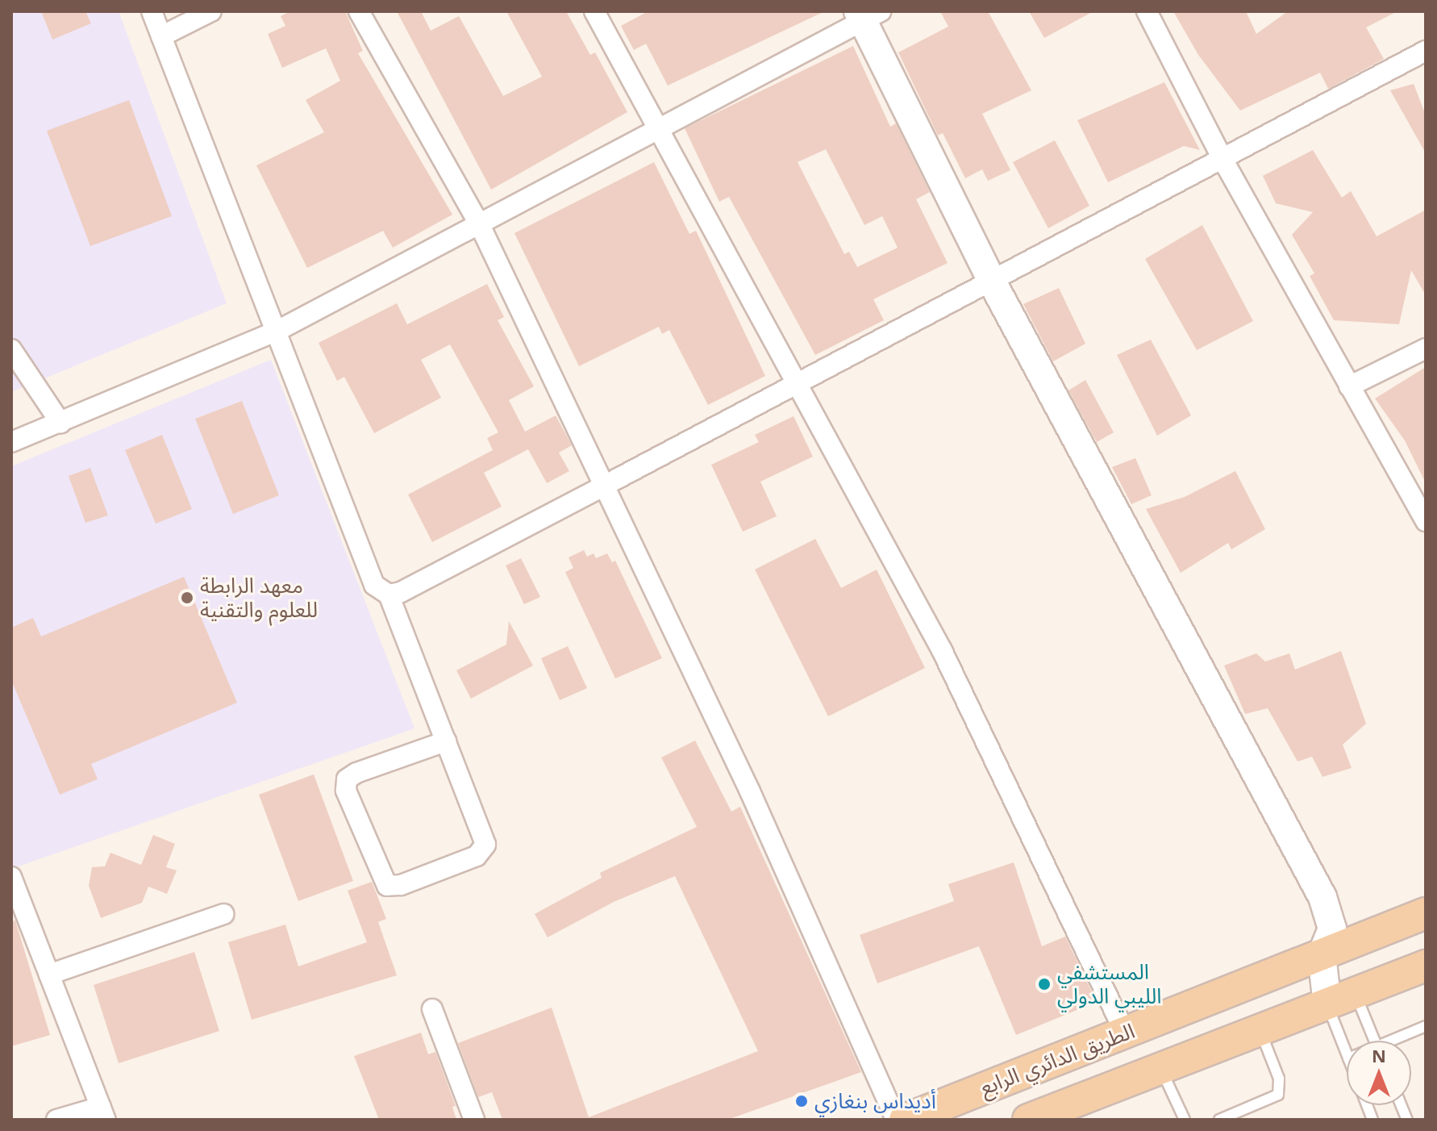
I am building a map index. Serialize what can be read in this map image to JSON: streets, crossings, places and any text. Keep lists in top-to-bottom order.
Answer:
{
  "streets": {
    "main road": ["الطريق الدائري الرابع"]
  },
  "places": ["معهد الرابطة للعلوم والتقنية", "المستشفي الليبي الدولي", "أديداس بنغازي"],
  "north": "top"
}
